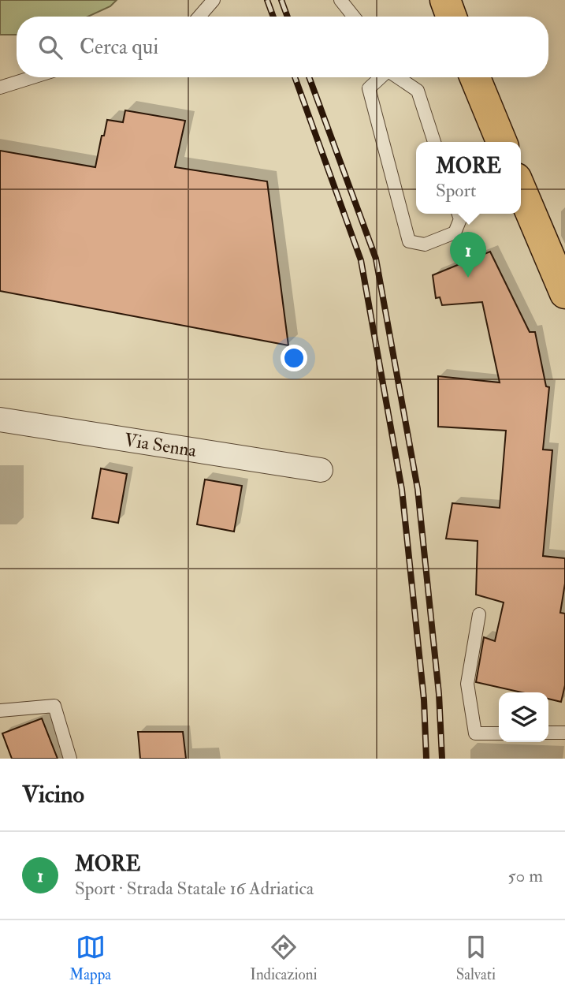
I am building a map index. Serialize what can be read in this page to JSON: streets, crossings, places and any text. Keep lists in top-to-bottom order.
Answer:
{
  "streets": {
    "street": ["Via Senna"]
  },
  "page": {
    "search": "Cerca qui",
    "popup": ["MORE", "Sport"],
    "pins": "1",
    "heading": "Vicino",
    "list": [
      {
        "mark": "1",
        "name": "MORE",
        "note": "Sport · Strada Statale 16 Adriatica",
        "value": "50 m"
      }
    ],
    "nav": ["Mappa", "Indicazioni", "Salvati"]
  }
}
